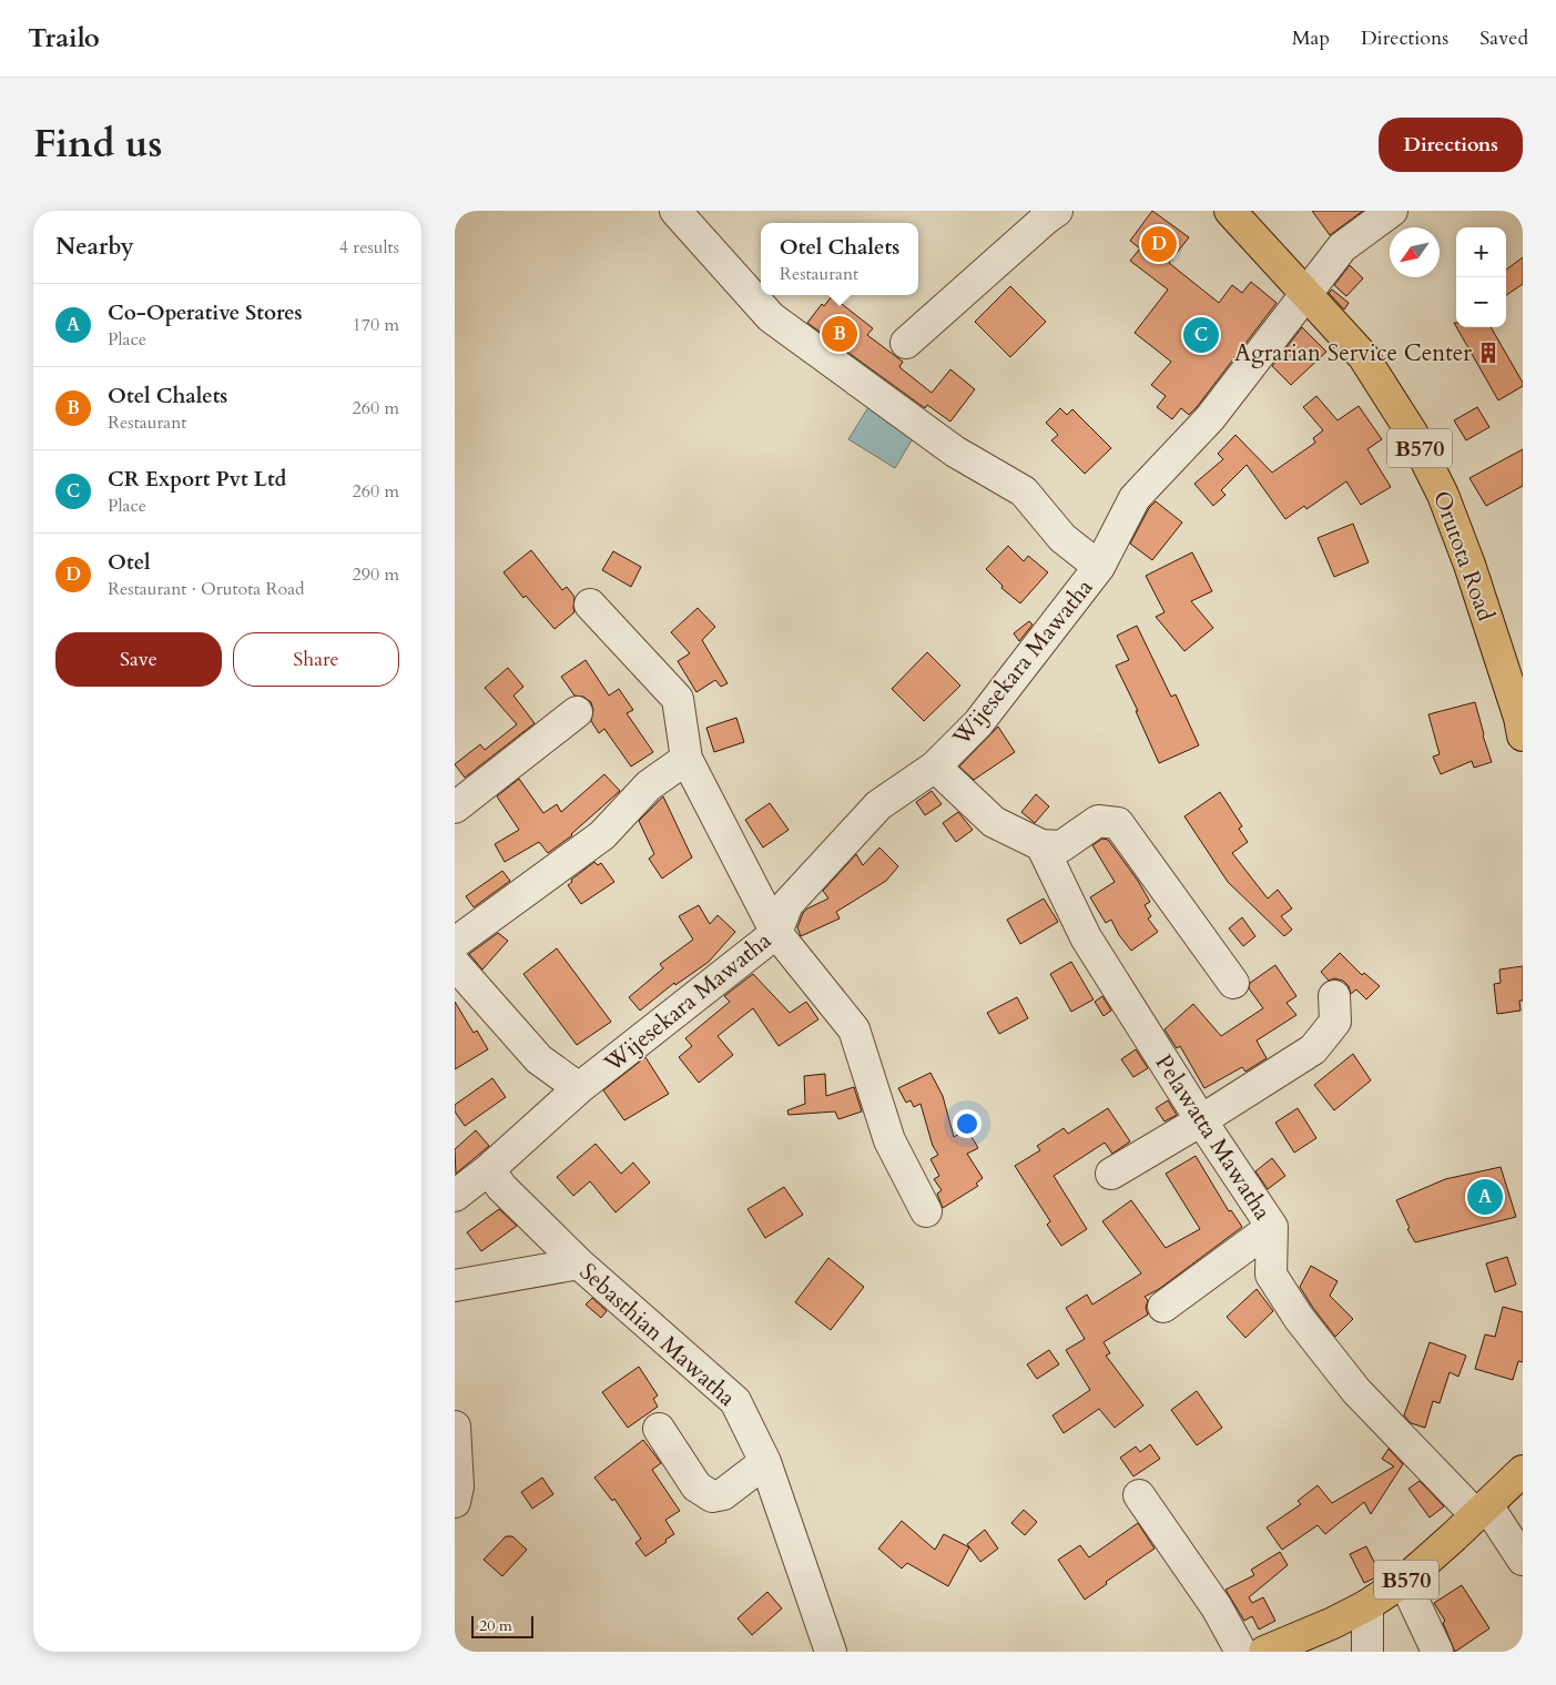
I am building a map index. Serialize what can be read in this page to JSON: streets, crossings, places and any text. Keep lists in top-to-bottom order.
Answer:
{
  "streets": {
    "main road": ["B570", "Orutota Road"],
    "street": ["Wijesekara Mawatha", "Pelawatta Mawatha", "Sebasthian Mawatha"]
  },
  "crossings": [
    ["B570", "Pelawatta Mawatha"],
    ["Orutota Road", "Wijesekara Mawatha"],
    ["Wijesekara Mawatha", "Sebasthian Mawatha"]
  ],
  "places": {
    "building": ["Agrarian Service Center"]
  },
  "scale_bar": "20 m",
  "north": "bottom left",
  "page": {
    "header": "Trailo",
    "nav": ["Map", "Directions", "Saved"],
    "title": "Find us",
    "buttons": [
      "Directions",
      ["Save", "Share"]
    ],
    "heading": ["Nearby", "4 results"],
    "popup": ["Otel Chalets", "Restaurant"],
    "pins": [
      "D",
      "B",
      "C",
      "A"
    ],
    "map_buttons": ["+", "−"],
    "list": [
      {
        "mark": "A",
        "name": "Co-Operative Stores",
        "note": "Place",
        "value": "170 m"
      },
      {
        "mark": "B",
        "name": "Otel Chalets",
        "note": "Restaurant",
        "value": "260 m"
      },
      {
        "mark": "C",
        "name": "CR Export Pvt Ltd",
        "note": "Place",
        "value": "260 m"
      },
      {
        "mark": "D",
        "name": "Otel",
        "note": "Restaurant · Orutota Road",
        "value": "290 m"
      }
    ],
    "scale": "20 m"
  }
}
